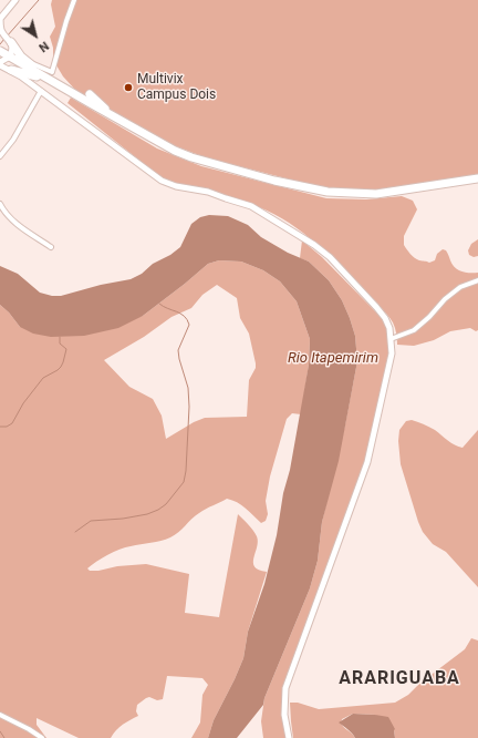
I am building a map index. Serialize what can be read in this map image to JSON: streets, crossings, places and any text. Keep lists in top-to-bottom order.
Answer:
{
  "districts": ["ARARIGUABA"],
  "water": ["Rio Itapemirim"],
  "places": ["Multivix Campus Dois"],
  "north": "bottom right"
}
